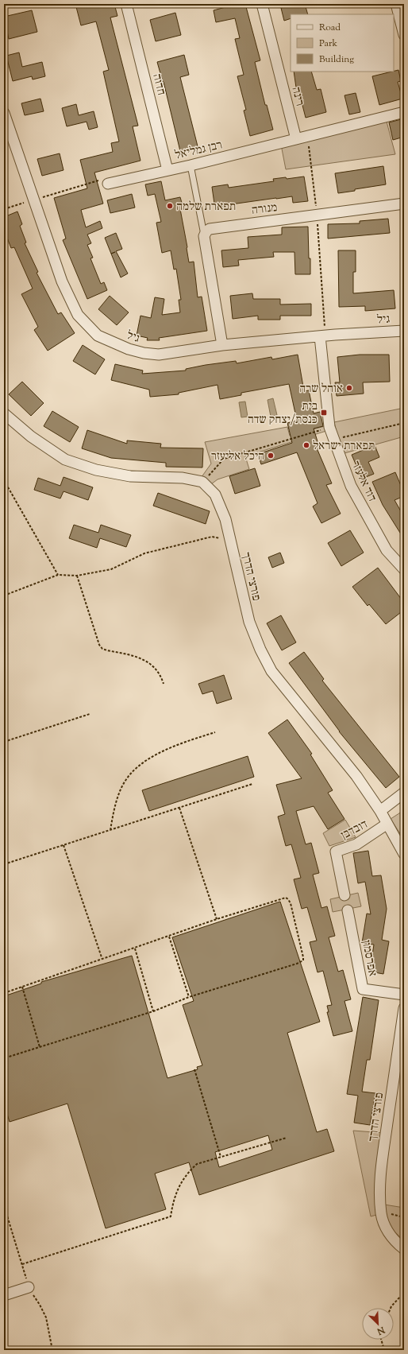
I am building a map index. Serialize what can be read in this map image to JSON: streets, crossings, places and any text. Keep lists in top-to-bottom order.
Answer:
{
  "streets": {
    "street": [
      "חדוה",
      "רינה",
      "רבן גמליאל",
      "מנורה",
      "גיל",
      "דוד אלעזר",
      "פורצי הדרך",
      "דובדבן",
      "אפרסמון"
    ]
  },
  "crossings": [
    ["חדוה", "רבן גמליאל"],
    ["רינה", "רבן גמליאל"],
    ["גיל", "דוד אלעזר"],
    ["פורצי הדרך", "דובדבן"]
  ],
  "places": {
    "other": [
      "תפארת שלמה",
      "אוהל שרה",
      "תפארת ישראל",
      "היכל אליעזר"
    ],
    "transit": ["בית כנסת/יצחק שדה"]
  },
  "legend": ["Road", "Park", "Building"],
  "north": "bottom right"
}
